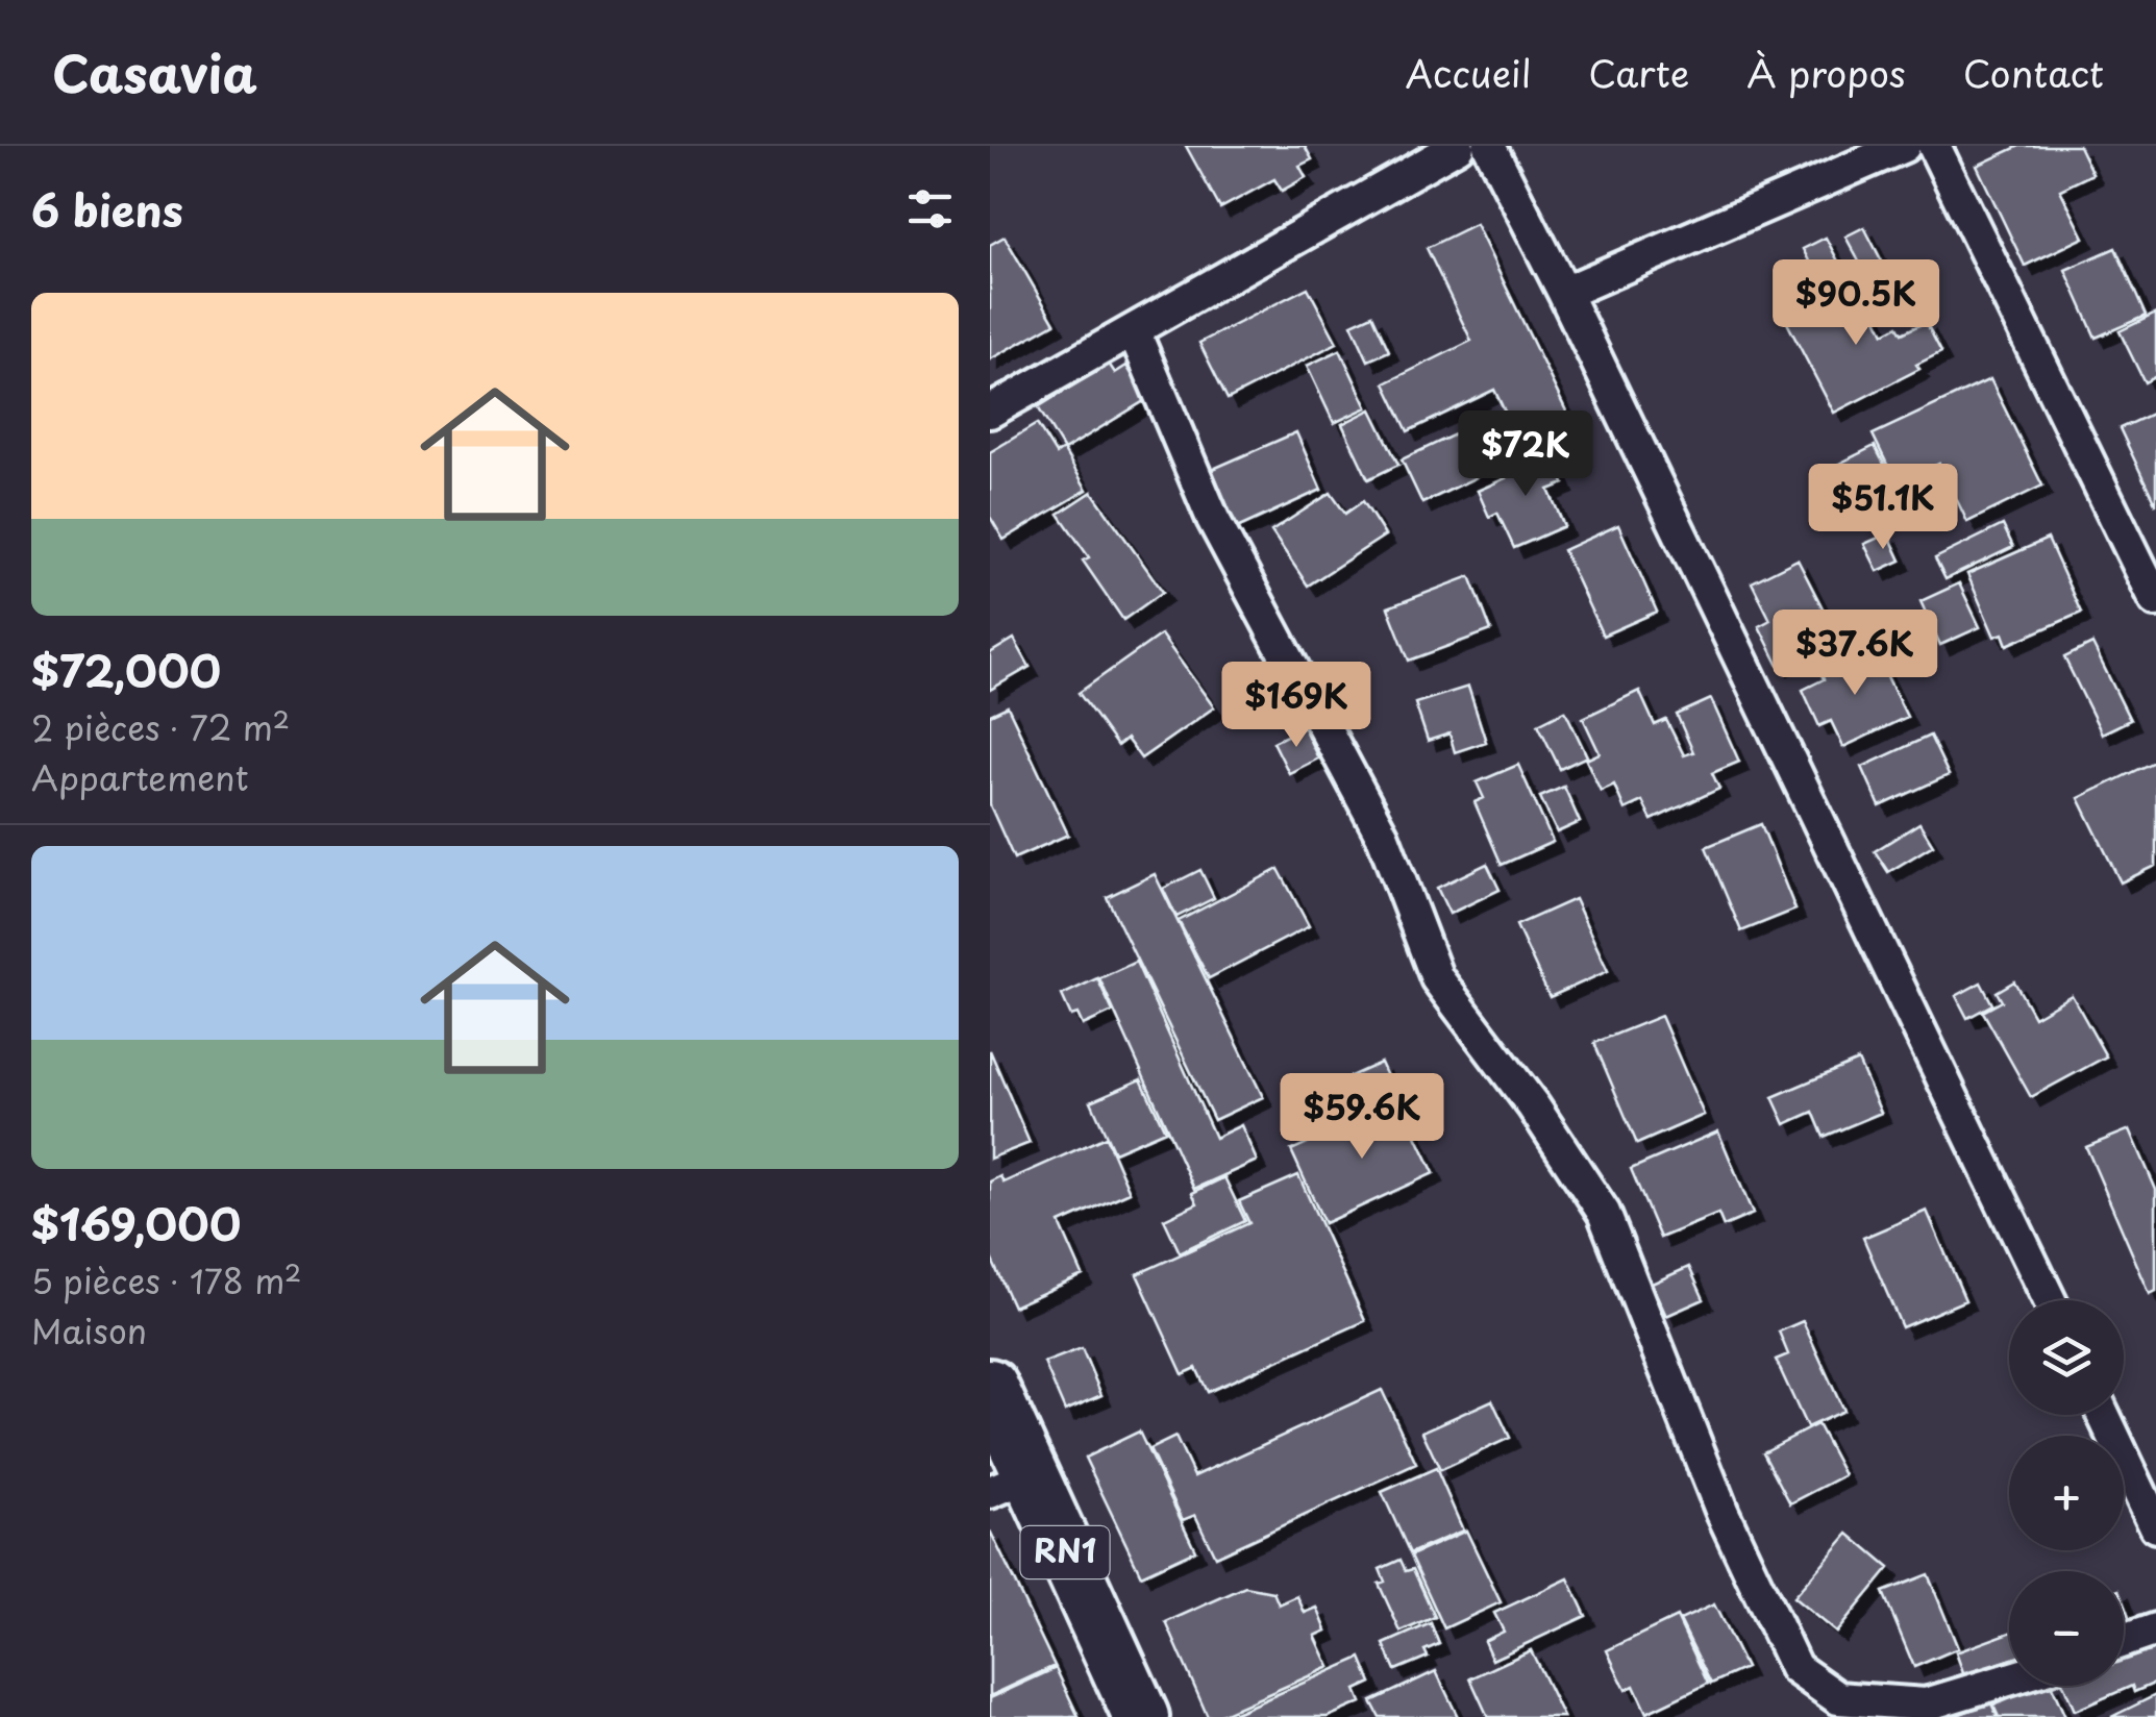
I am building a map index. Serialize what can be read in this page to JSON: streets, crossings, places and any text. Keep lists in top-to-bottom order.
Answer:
{
  "streets": {
    "highway": ["RN1"]
  },
  "page": {
    "header": "Casavia",
    "nav": [
      "Accueil",
      "Carte",
      "À propos",
      "Contact"
    ],
    "heading": "6 biens",
    "price": [
      "$90.5K",
      "$72K",
      "$51.1K",
      "$37.6K",
      "$169K",
      "$59.6K"
    ],
    "list": [
      {
        "name": "$72,000",
        "note": "2 pièces · 72 m² · Appartement"
      },
      {
        "name": "$169,000",
        "note": "5 pièces · 178 m² · Maison"
      }
    ],
    "map_buttons": ["+", "−"]
  }
}
